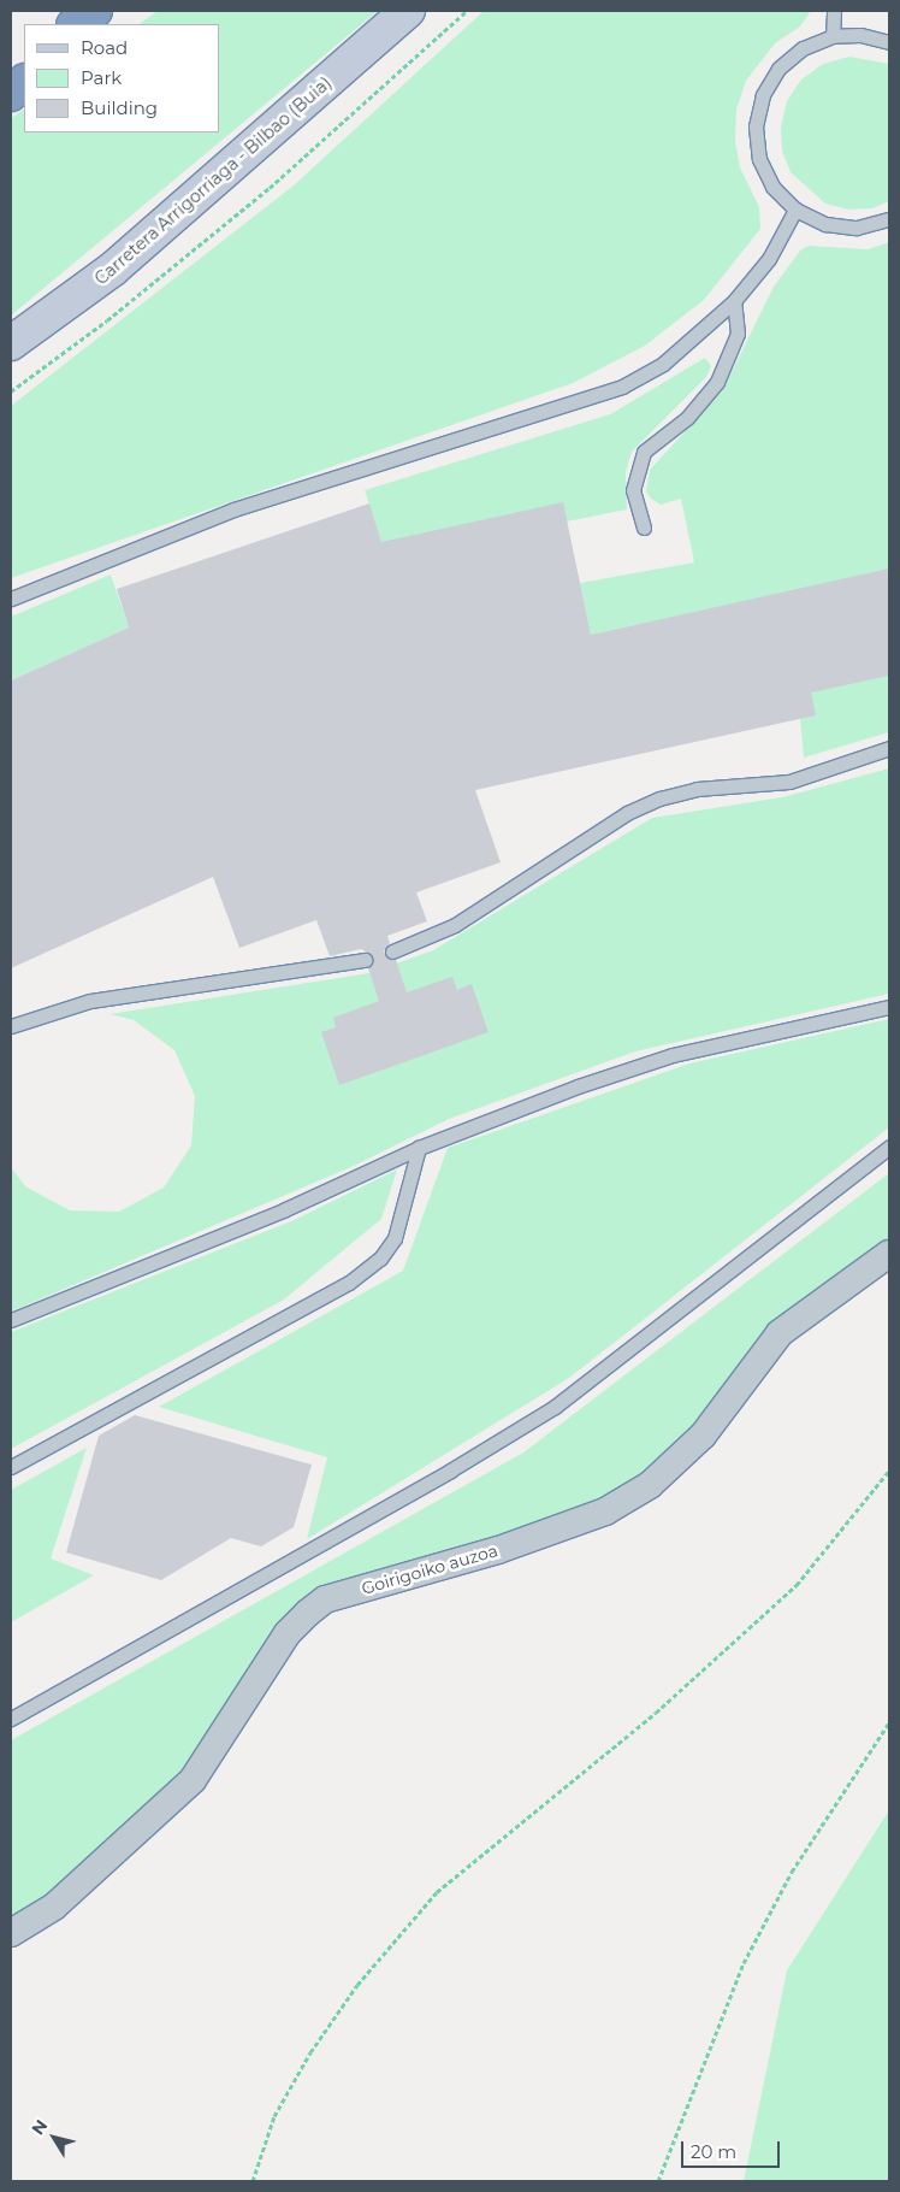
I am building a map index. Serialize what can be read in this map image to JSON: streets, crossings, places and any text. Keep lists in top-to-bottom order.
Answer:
{
  "streets": {
    "street": ["Carretera Arrigorriaga - Bilbao (Buia)", "Goirigoiko auzoa"]
  },
  "legend": ["Road", "Park", "Building"],
  "scale_bar": "20 m",
  "north": "top left"
}
